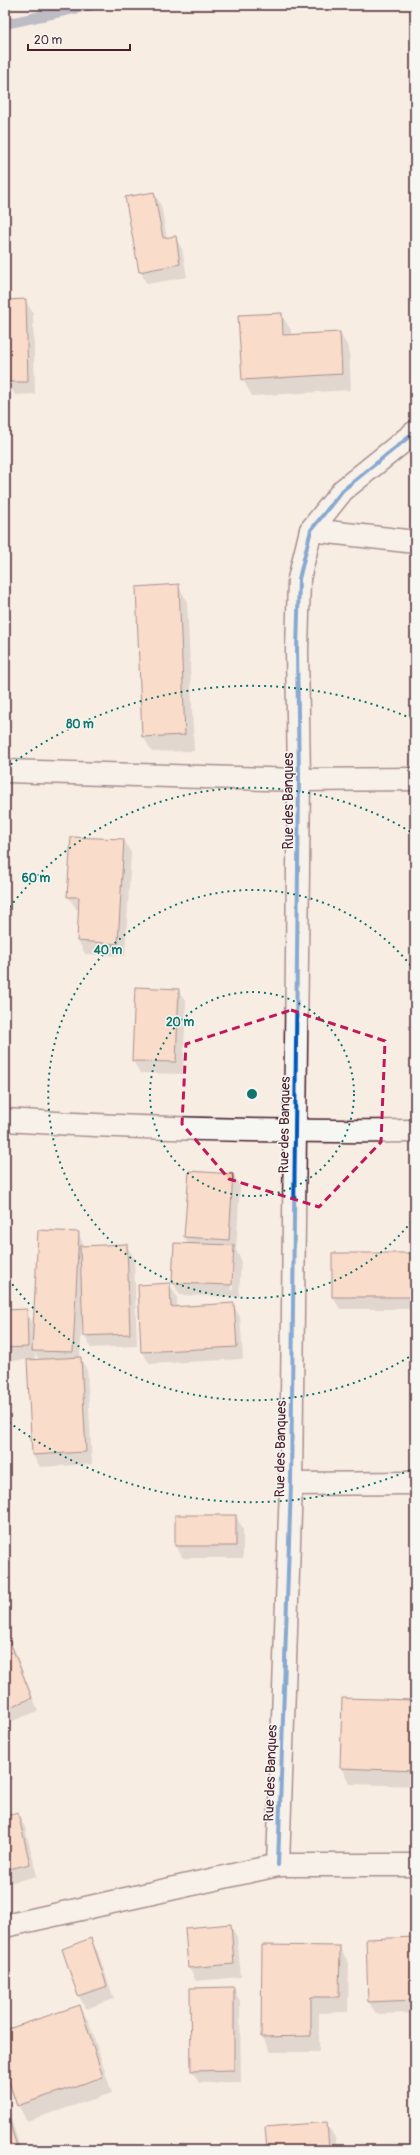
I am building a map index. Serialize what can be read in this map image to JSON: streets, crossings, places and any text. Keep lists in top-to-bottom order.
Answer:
{
  "streets": {
    "street": ["Rue des Banques"]
  },
  "scale_bar": "20 m",
  "rings": [
    "80 m",
    "60 m",
    "40 m",
    "20 m"
  ]
}
